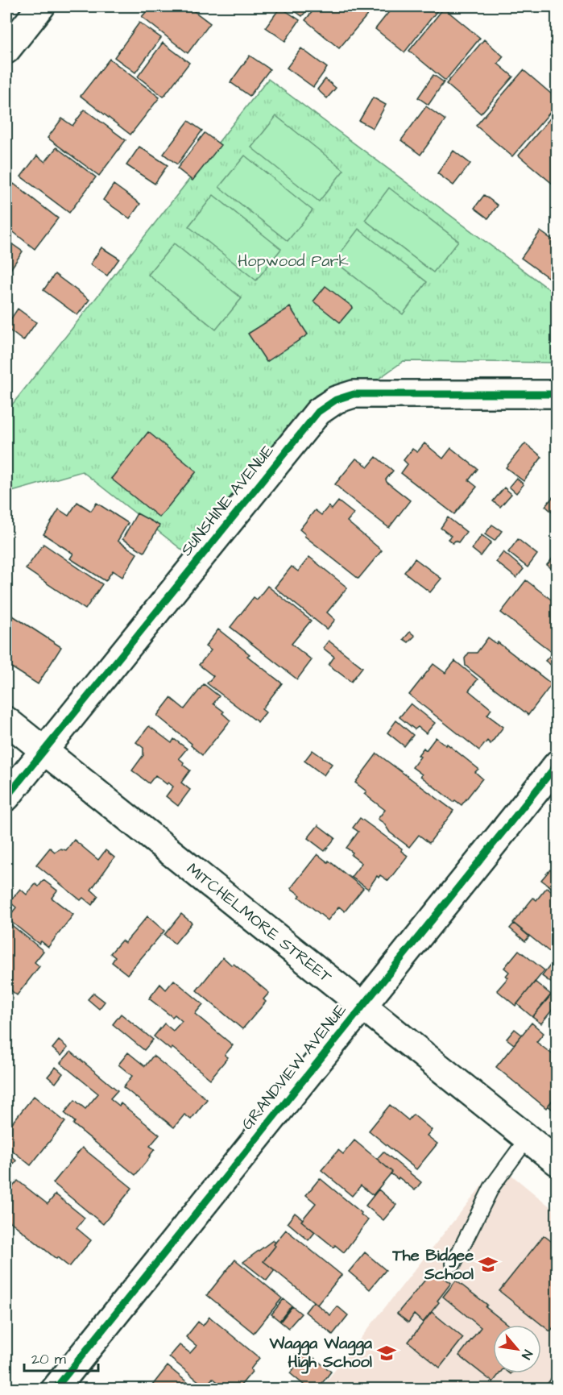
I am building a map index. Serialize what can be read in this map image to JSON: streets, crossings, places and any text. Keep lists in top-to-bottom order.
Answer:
{
  "streets": {
    "street": ["SUNSHINE AVENUE", "MITCHELMORE STREET", "GRANDVIEW AVENUE"]
  },
  "crossings": [
    ["SUNSHINE AVENUE", "MITCHELMORE STREET"],
    ["MITCHELMORE STREET", "GRANDVIEW AVENUE"]
  ],
  "parks": ["Hopwood Park"],
  "places": {
    "school or university": ["The Bidgee School", "Wagga Wagga High School"]
  },
  "scale_bar": "20 m",
  "north": "bottom right"
}
